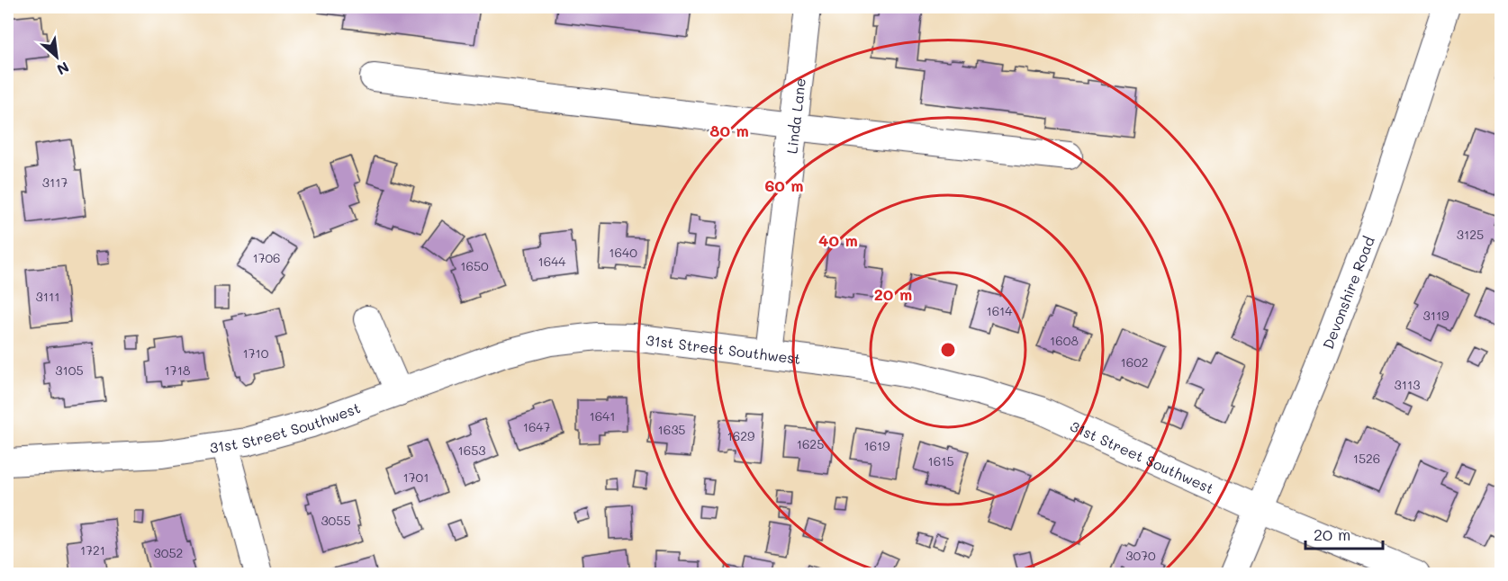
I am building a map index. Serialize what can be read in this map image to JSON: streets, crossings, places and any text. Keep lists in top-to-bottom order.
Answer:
{
  "streets": {
    "street": ["Linda Lane", "Devonshire Road", "31st Street Southwest"]
  },
  "crossings": [
    ["Linda Lane", "31st Street Southwest"],
    ["Devonshire Road", "31st Street Southwest"]
  ],
  "house_numbers": [
    "3117",
    "3125",
    "1640",
    "1706",
    "1644",
    "1650",
    "3111",
    "1614",
    "3119",
    "1608",
    "1710",
    "1602",
    "3105",
    "1718",
    "3113",
    "1641",
    "1647",
    "1635",
    "1629",
    "1625",
    "1619",
    "1653",
    "1526",
    "1615",
    "1701",
    "3055",
    "1721",
    "3052",
    "3070"
  ],
  "scale_bar": "20 m",
  "north": "bottom right",
  "rings": [
    "80 m",
    "60 m",
    "40 m",
    "20 m"
  ]
}
